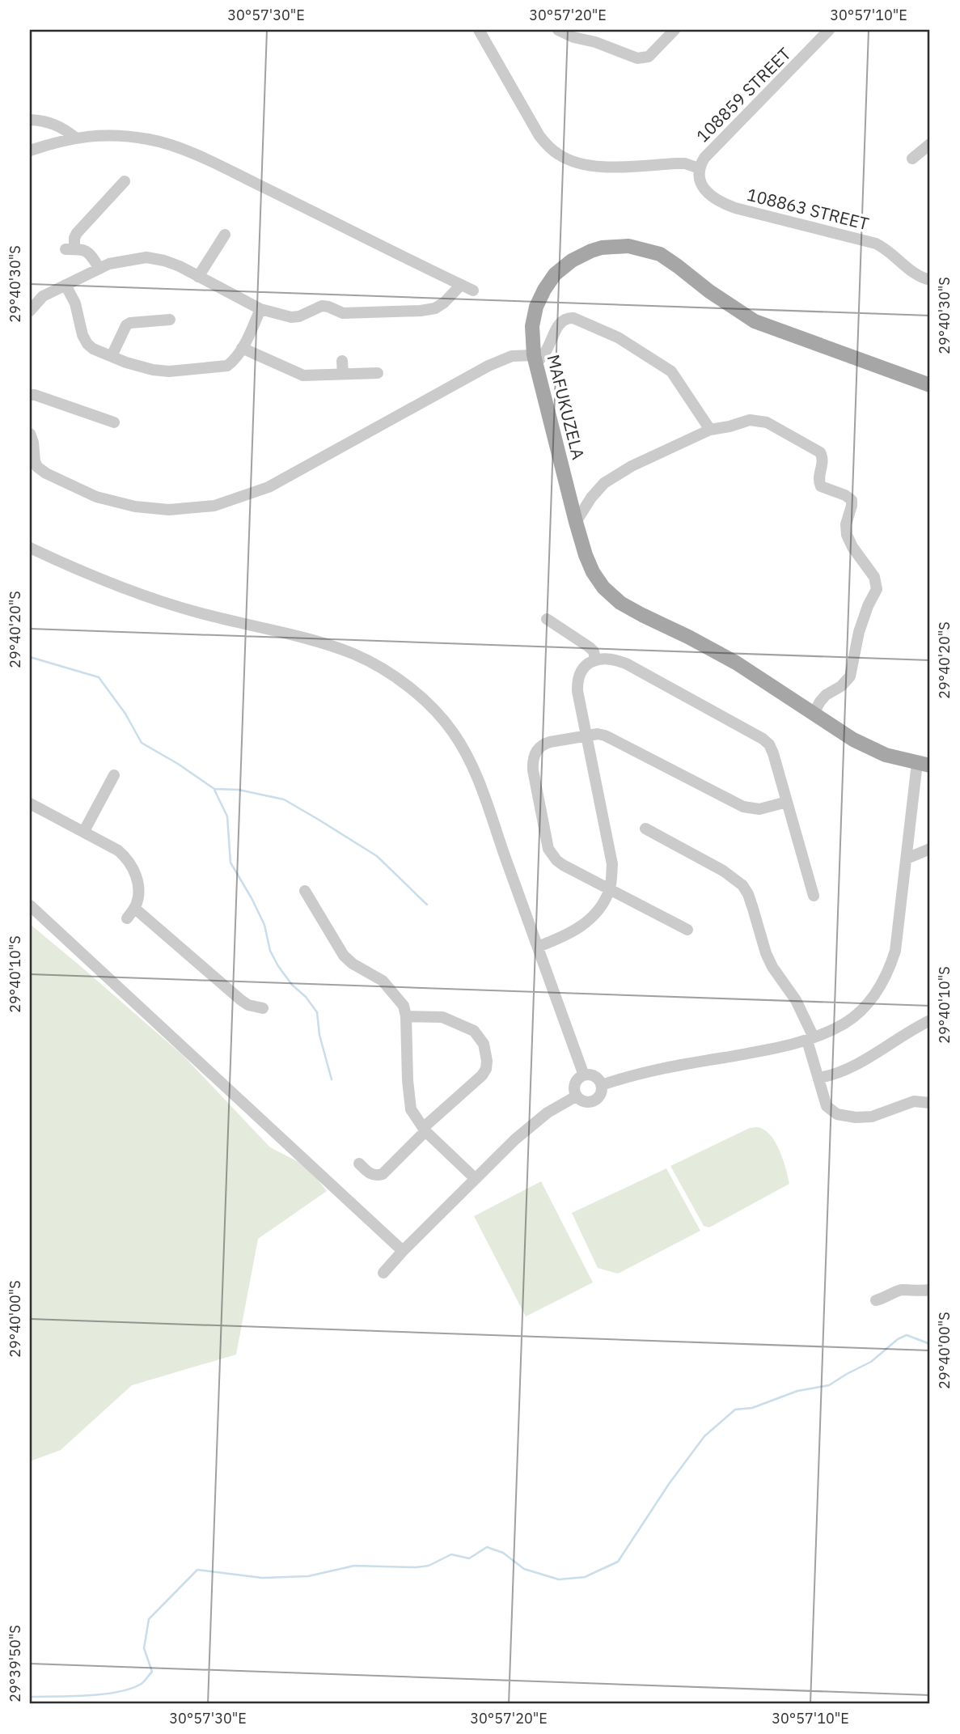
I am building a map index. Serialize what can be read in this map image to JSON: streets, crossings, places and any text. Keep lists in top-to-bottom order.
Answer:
{
  "streets": {
    "main road": ["MAFUKUZELA"],
    "street": ["108859 STREET", "108863 STREET"]
  },
  "crossings": [
    ["108859 STREET", "108863 STREET"]
  ],
  "coordinates": [
    "30°57'30\"E",
    "30°57'20\"E",
    "30°57'10\"E",
    "29°40'30\"S",
    "29°40'20\"S",
    "29°40'10\"S",
    "29°40'00\"S",
    "29°39'50\"S"
  ]
}
